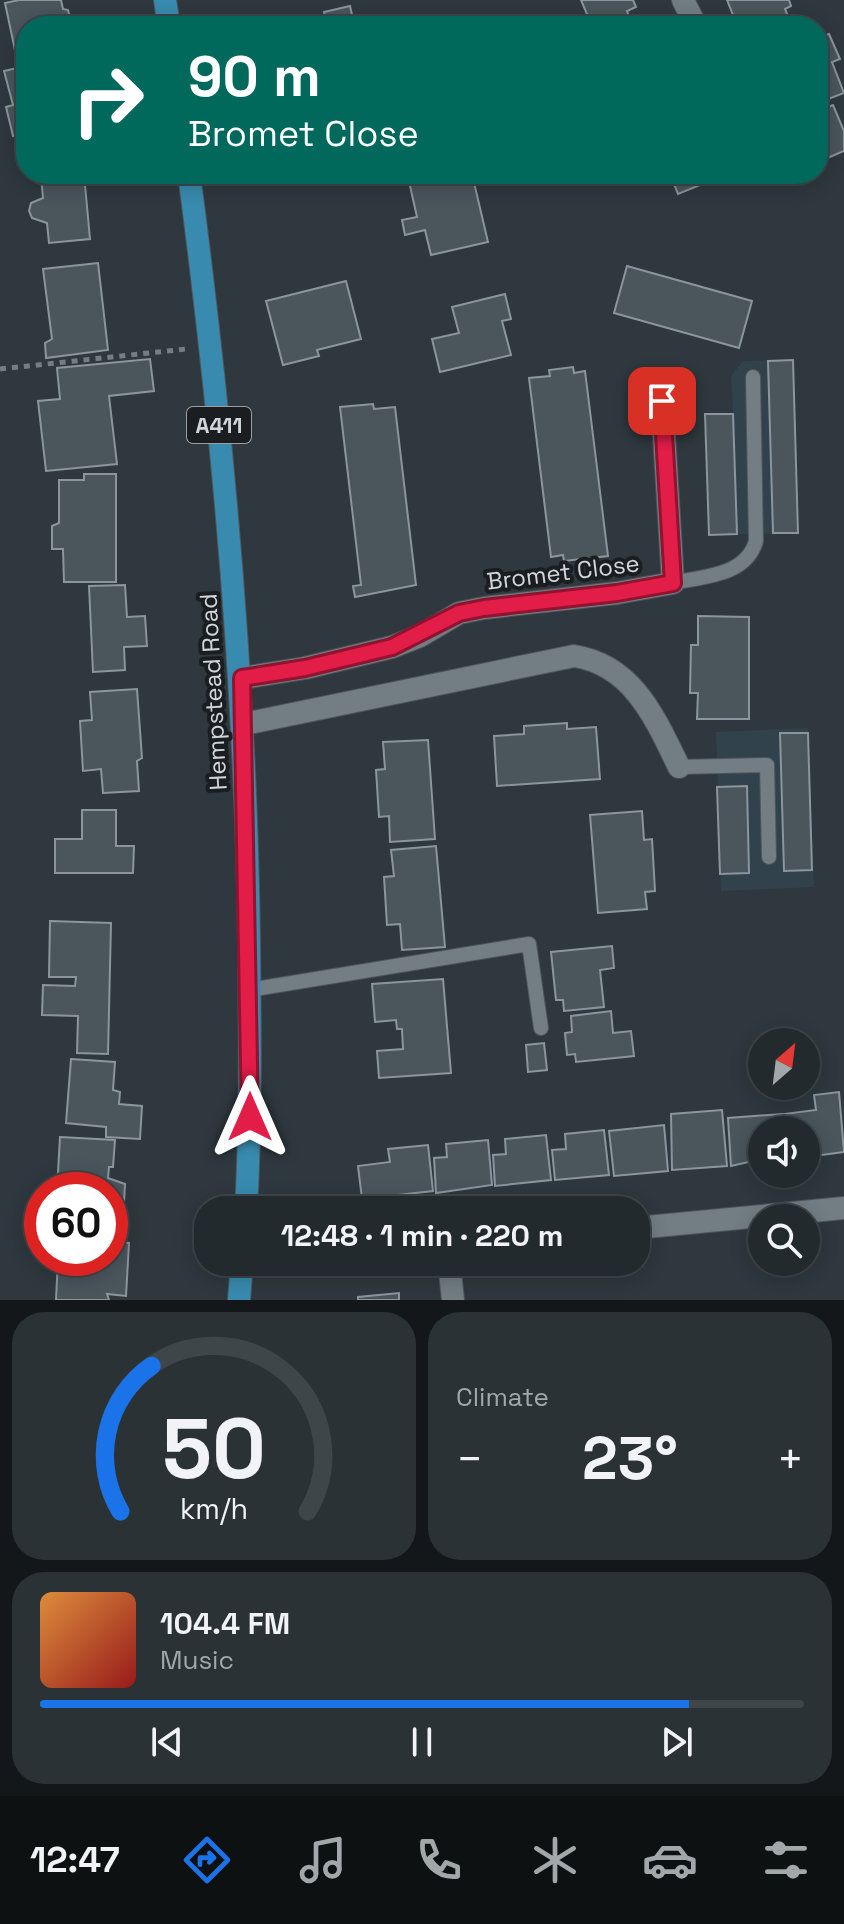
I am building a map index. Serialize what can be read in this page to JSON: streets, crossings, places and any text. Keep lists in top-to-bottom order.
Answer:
{
  "streets": {
    "main road": ["A411", "Hempstead Road"],
    "street": ["Bromet Close"]
  },
  "crossings": [
    ["Bromet Close", "Hempstead Road"]
  ],
  "north": "top right",
  "page": {
    "turn": ["90 m", "Bromet Close"],
    "limit": "60",
    "trip": "12:48 · 1 min · 220 m",
    "tile": "Climate",
    "heat": ["−", "23°", "+"],
    "song": ["104.4 FM", "Music"],
    "tabs": "12:47",
    "gauge": ["50", "km/h"]
  }
}
